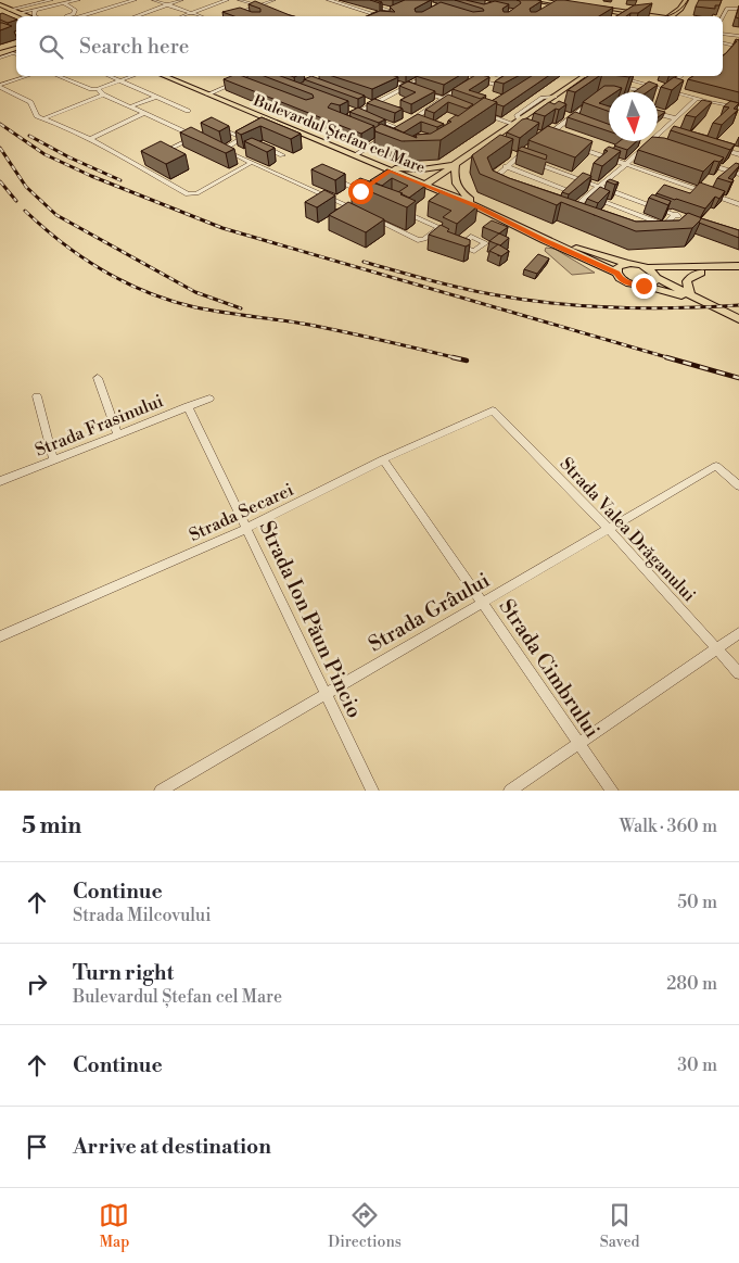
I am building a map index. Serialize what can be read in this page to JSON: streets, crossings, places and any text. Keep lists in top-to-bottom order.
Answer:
{
  "streets": {
    "main road": ["Bulevardul Ștefan cel Mare"],
    "street": [
      "Strada Frasinului",
      "Strada Secarei",
      "Strada Valea Drăganului",
      "Strada Grâului",
      "Strada Ion Păun Pincio",
      "Strada Cimbrului"
    ]
  },
  "crossings": [
    ["Strada Frasinului", "Strada Ion Păun Pincio"],
    ["Strada Secarei", "Strada Valea Drăganului"],
    ["Strada Secarei", "Strada Ion Păun Pincio"],
    ["Strada Secarei", "Strada Cimbrului"],
    ["Strada Valea Drăganului", "Strada Grâului"],
    ["Strada Grâului", "Strada Ion Păun Pincio"],
    ["Strada Grâului", "Strada Cimbrului"]
  ],
  "north": "bottom",
  "page": {
    "search": "Search here",
    "heading": ["5 min", "Walk · 360 m"],
    "list": [
      ["Continue", "Strada Milcovului", "50 m"],
      ["Turn right", "Bulevardul Ștefan cel Mare", "280 m"],
      ["Continue", "30 m"],
      "Arrive at destination"
    ],
    "nav": ["Map", "Directions", "Saved"]
  }
}
